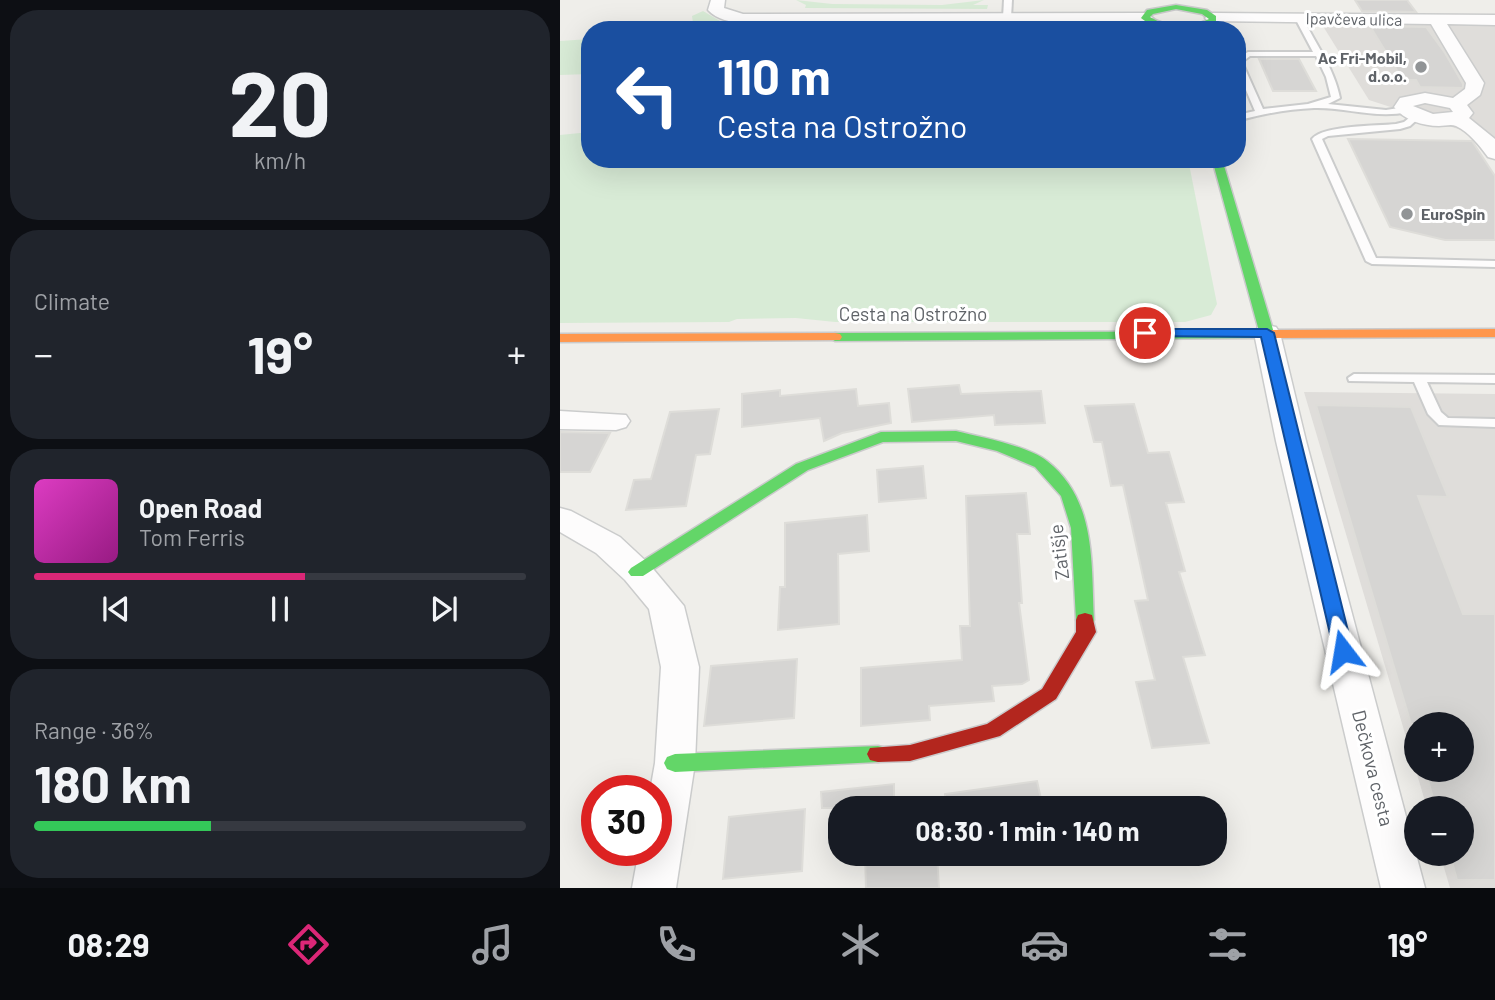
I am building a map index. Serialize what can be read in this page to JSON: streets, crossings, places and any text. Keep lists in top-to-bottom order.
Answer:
{
  "streets": {
    "street": [
      "Ipavčeva ulica",
      "Cesta na Ostrožno",
      "Zatišje",
      "Dečkova cesta"
    ]
  },
  "crossings": [
    ["Cesta na Ostrožno", "Dečkova cesta"]
  ],
  "places": ["Ac Fri-Mobil, d.o.o.", "EuroSpin"],
  "page": {
    "tile": [
      ["20", "km/h"],
      "Climate",
      ["Range · 36%", "180 km"]
    ],
    "turn": ["110 m", "Cesta na Ostrožno"],
    "heat": ["−", "19°", "+"],
    "song": ["Open Road", "Tom Ferris"],
    "map_buttons": ["+", "−"],
    "limit": "30",
    "trip": "08:30 · 1 min · 140 m",
    "tabs": ["08:29", "19°"]
  }
}
